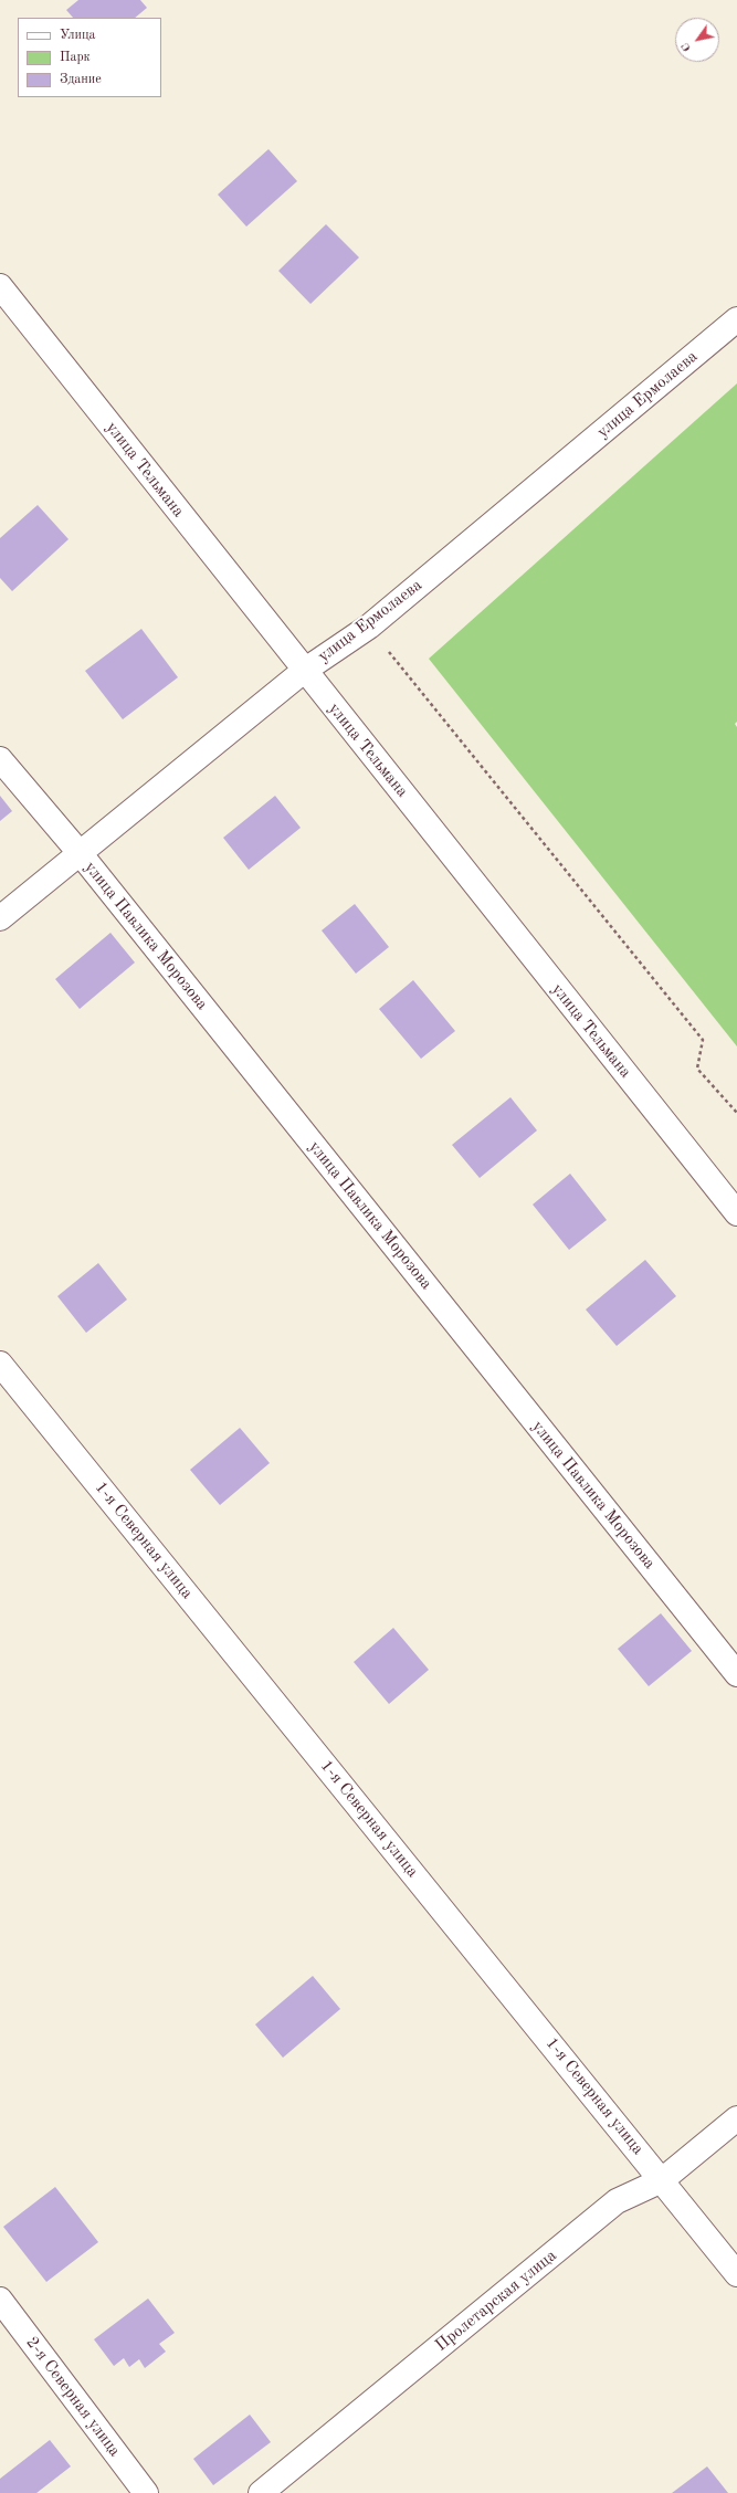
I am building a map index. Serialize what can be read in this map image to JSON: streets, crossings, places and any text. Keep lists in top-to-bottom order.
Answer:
{
  "streets": {
    "street": [
      "улица Ермолаева",
      "улица Тельмана",
      "улица Павлика Морозова",
      "1-я Северная улица",
      "Пролетарская улица",
      "2-я Северная улица"
    ]
  },
  "crossings": [
    ["улица Ермолаева", "улица Тельмана"],
    ["улица Ермолаева", "улица Павлика Морозова"],
    ["1-я Северная улица", "Пролетарская улица"]
  ],
  "legend": ["Улица", "Парк", "Здание"],
  "north": "bottom left"
}
